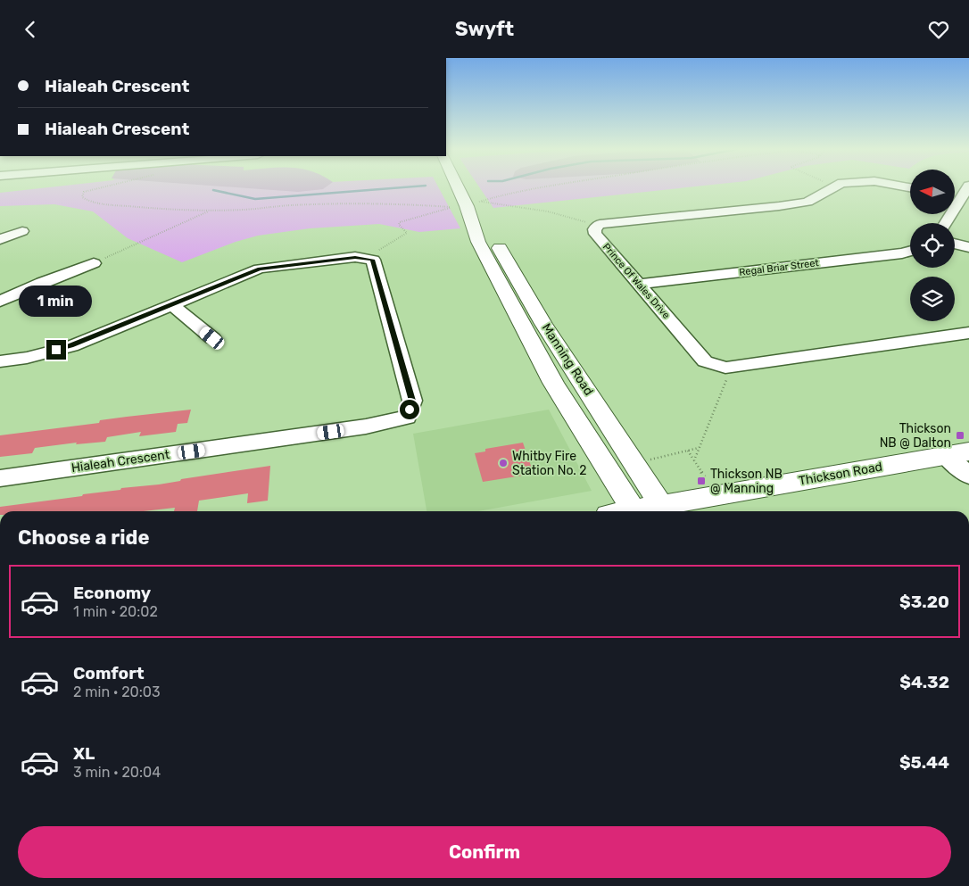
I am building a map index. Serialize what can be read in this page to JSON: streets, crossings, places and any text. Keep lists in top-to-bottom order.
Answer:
{
  "streets": {
    "main road": ["Manning Road", "Thickson Road"],
    "street": ["Regal Briar Street", "Prince Of Wales Drive", "Hialeah Crescent"]
  },
  "crossings": [
    ["Regal Briar Street", "Prince Of Wales Drive"],
    ["Manning Road", "Thickson Road"]
  ],
  "places": {
    "transit": ["Thickson NB @ Dalton", "Thickson NB @ Manning"],
    "other": ["Whitby Fire Station No. 2"]
  },
  "north": "left",
  "page": {
    "header": "Swyft",
    "banner": ["Hialeah Crescent", "Hialeah Crescent"],
    "bubble": "1 min",
    "heading": "Choose a ride",
    "list": [
      {
        "name": "Economy",
        "note": "1 min · 20:02",
        "value": "$3.20"
      },
      {
        "name": "Comfort",
        "note": "2 min · 20:03",
        "value": "$4.32"
      },
      {
        "name": "XL",
        "note": "3 min · 20:04",
        "value": "$5.44"
      }
    ],
    "buttons": "Confirm"
  }
}
